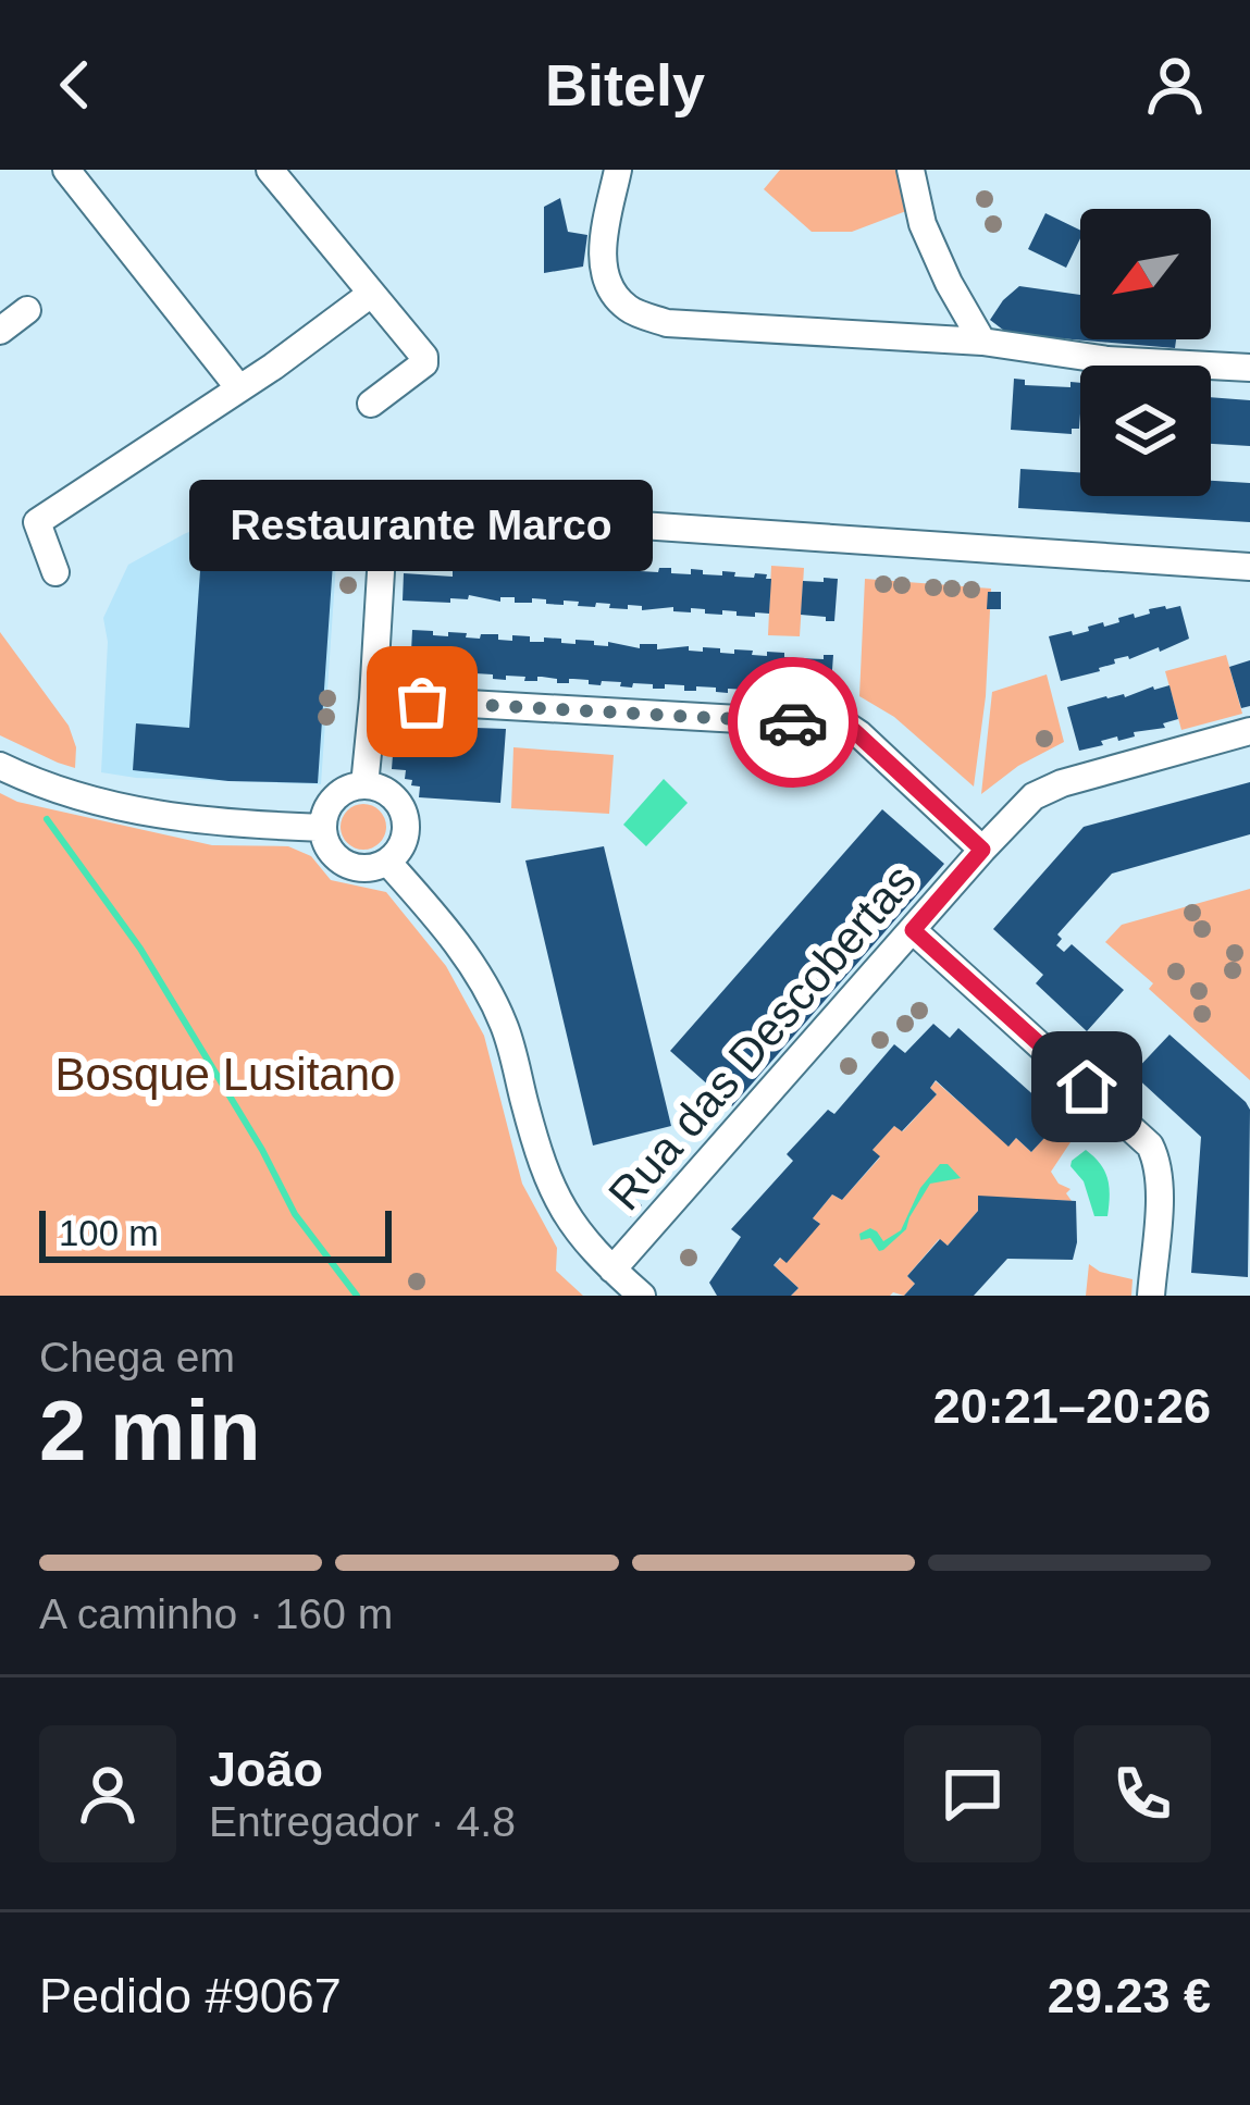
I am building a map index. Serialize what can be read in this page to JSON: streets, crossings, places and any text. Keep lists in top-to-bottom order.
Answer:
{
  "streets": {
    "street": ["Rua das Descobertas"]
  },
  "parks": ["Bosque Lusitano"],
  "places": ["Restaurante Marco"],
  "scale_bar": "100 m",
  "north": "bottom left",
  "page": {
    "header": "Bitely",
    "bubble": "Restaurante Marco",
    "scale": "100 m",
    "heading": ["2 min", "Chega em", "20:21–20:26"],
    "panel": [
      "João",
      "Entregador · 4.8",
      "Pedido #9067",
      "29.23 €"
    ],
    "bar": "A caminho · 160 m"
  }
}
